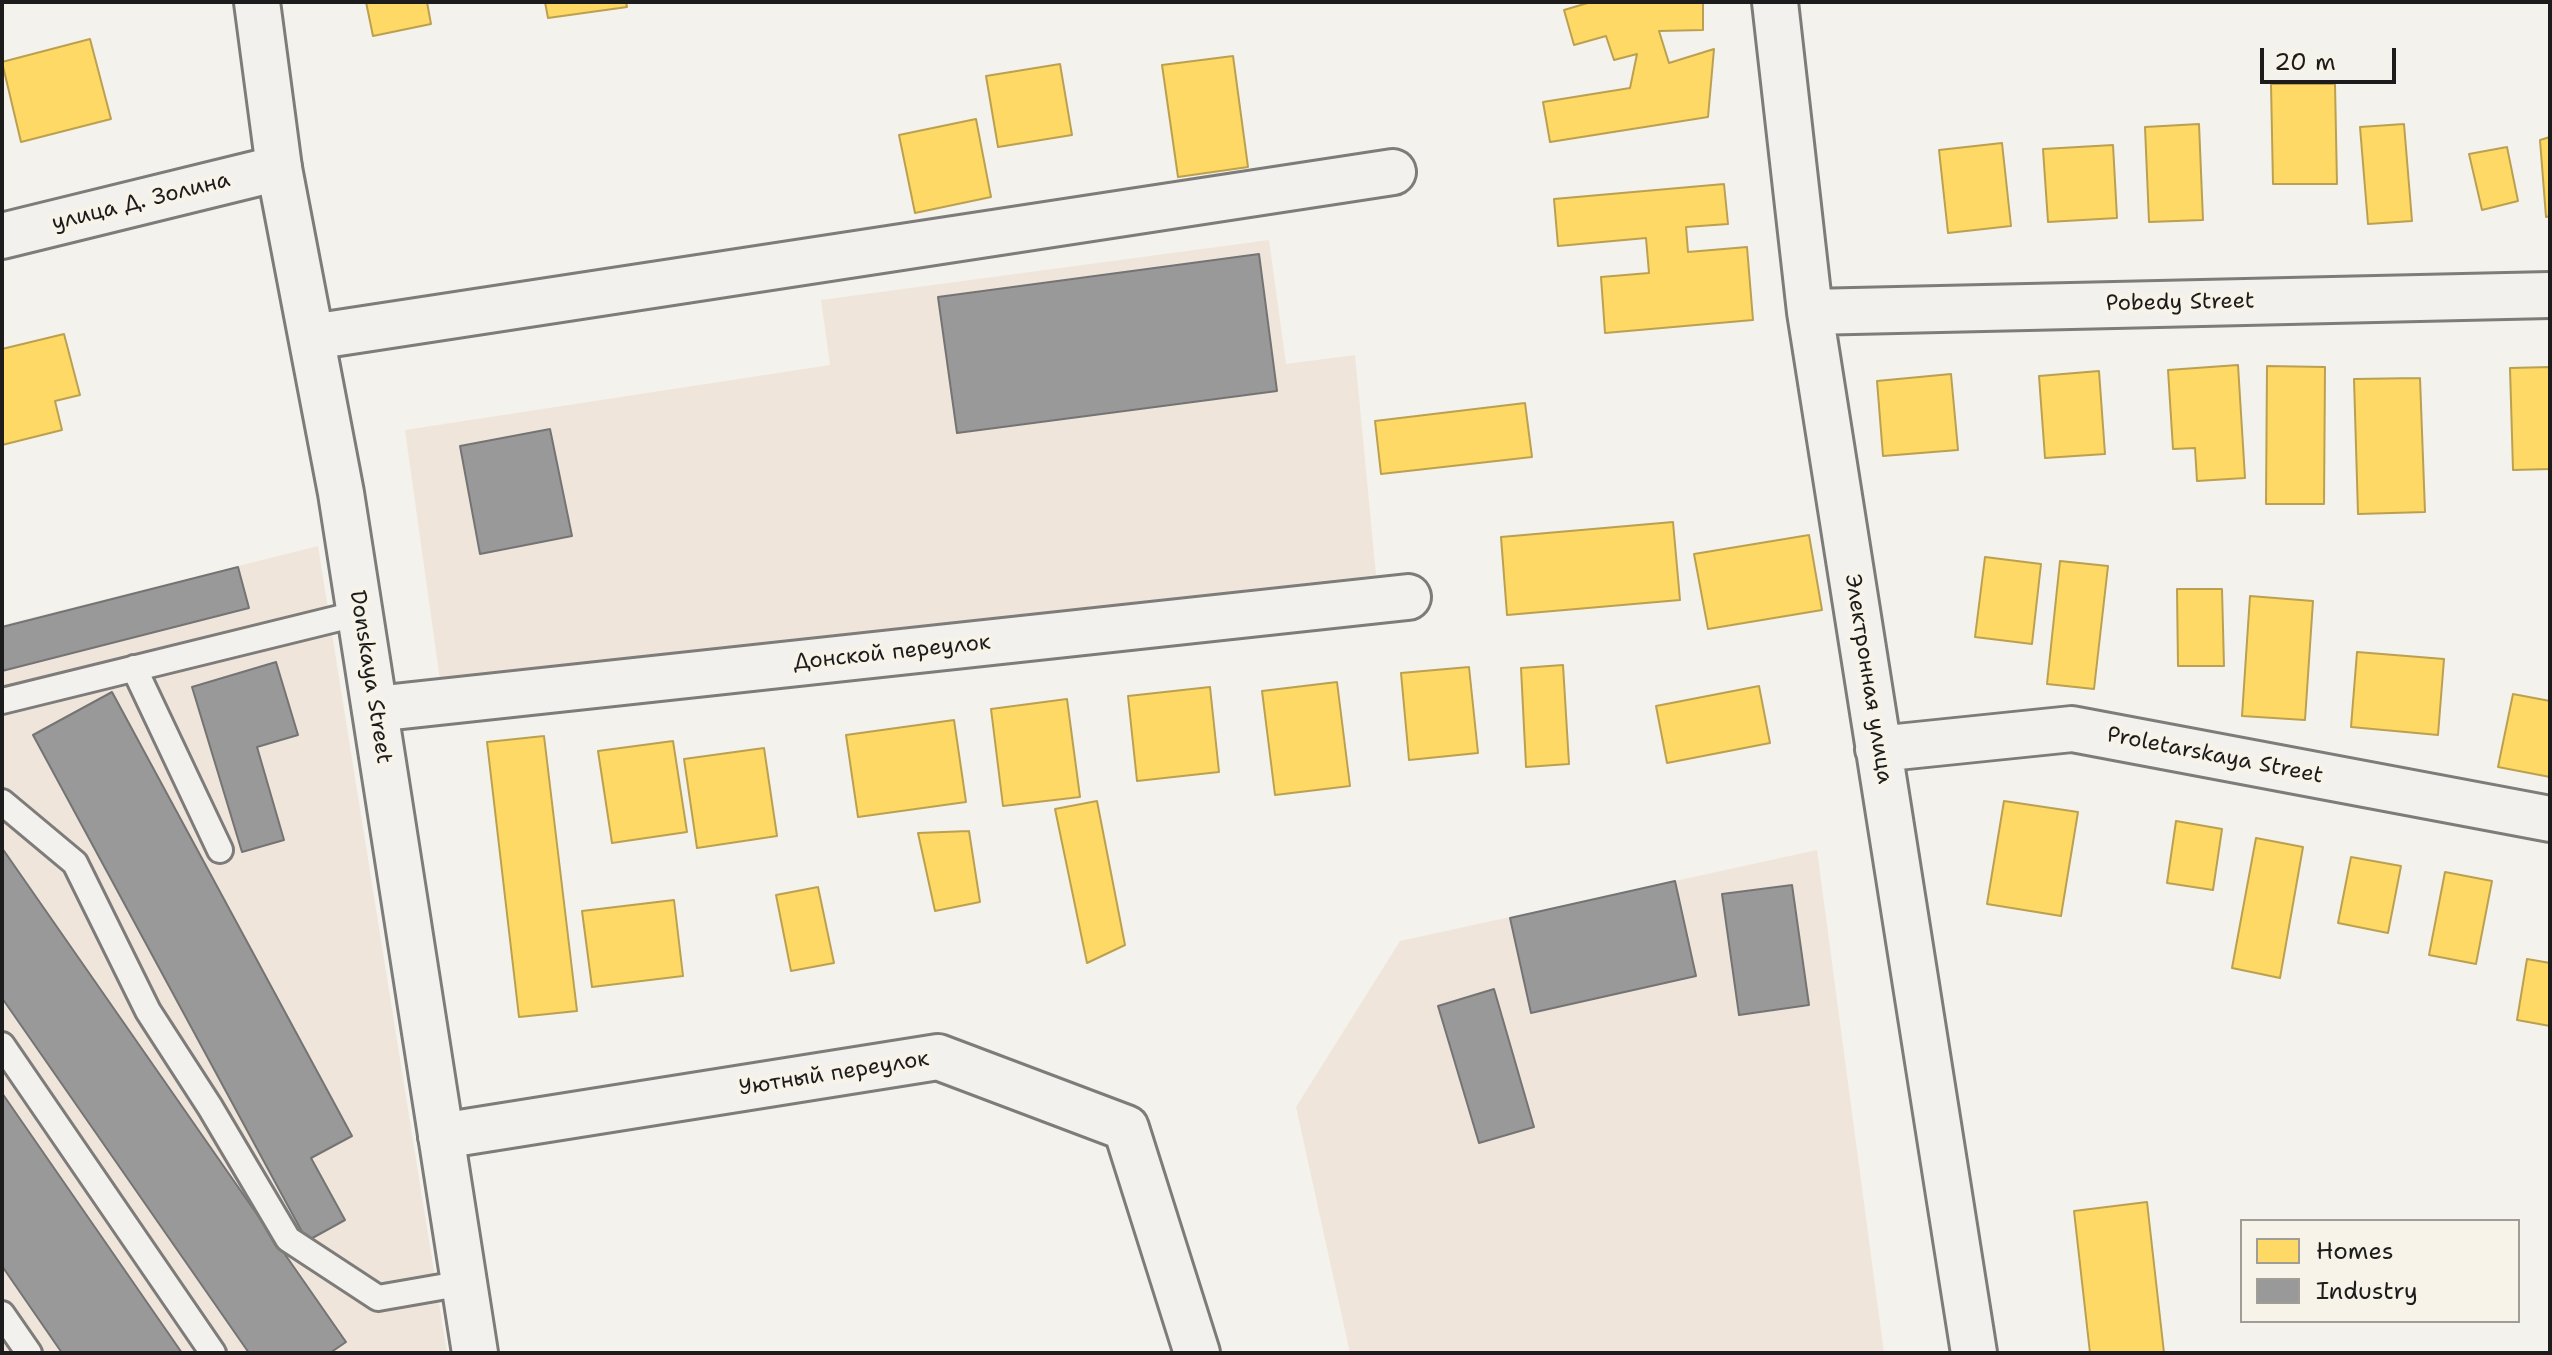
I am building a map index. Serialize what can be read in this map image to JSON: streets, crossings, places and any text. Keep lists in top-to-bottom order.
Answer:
{
  "streets": {
    "street": [
      "улица Д. Золина",
      "Pobedy Street",
      "Донской переулок",
      "Donskaya Street",
      "Электронная улица",
      "Proletarskaya Street",
      "Уютный переулок"
    ]
  },
  "crossings": [
    ["улица Д. Золина", "Donskaya Street"],
    ["Pobedy Street", "Электронная улица"],
    ["Донской переулок", "Donskaya Street"],
    ["Donskaya Street", "Уютный переулок"],
    ["Электронная улица", "Proletarskaya Street"]
  ],
  "legend": ["Homes", "Industry"],
  "scale_bar": "20 m"
}
